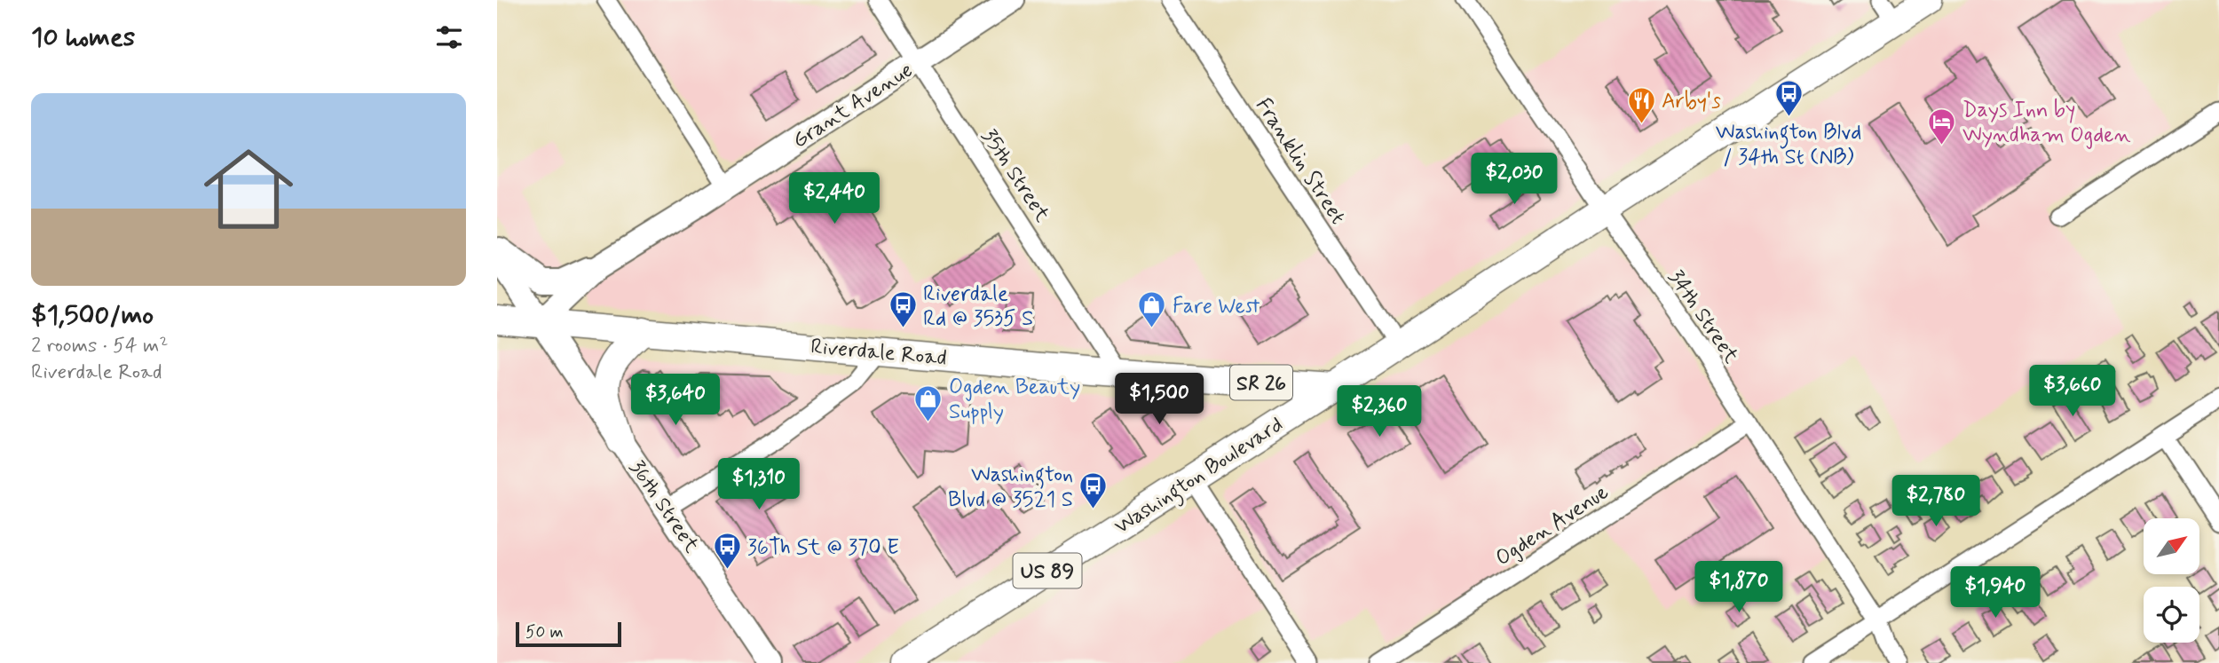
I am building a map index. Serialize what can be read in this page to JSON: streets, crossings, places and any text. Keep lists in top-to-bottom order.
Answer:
{
  "streets": {
    "main road": [
      "Grant Avenue",
      "Riverdale Road",
      "SR 26",
      "Washington Boulevard",
      "36th Street",
      "US 89"
    ],
    "street": [
      "Franklin Street",
      "35th Street",
      "34th Street",
      "Ogden Avenue"
    ]
  },
  "crossings": [
    ["Grant Avenue", "35th Street"],
    ["Franklin Street", "Washington Boulevard"],
    ["35th Street", "Riverdale Road"],
    ["34th Street", "Washington Boulevard"],
    ["34th Street", "Ogden Avenue"],
    ["Riverdale Road", "Washington Boulevard"],
    ["Riverdale Road", "36th Street"]
  ],
  "places": {
    "bus stop": [
      "Washington Blvd / 34th St (NB)",
      "Riverdale Rd @ 3535 S",
      "Washington Blvd @ 3521 S",
      "36Th St @ 370 E"
    ],
    "restaurant": ["Arby's"],
    "hotel": ["Days Inn by Wyndham Ogden"],
    "shop": ["Fare West", "Ogden Beauty Supply"]
  },
  "scale_bar": "50 m",
  "north": "top right",
  "page": {
    "heading": "10 homes",
    "list": [
      {
        "name": "$1,500/mo",
        "note": "2 rooms · 54 m² · Riverdale Road"
      }
    ],
    "price": [
      "$2,030",
      "$2,440",
      "$3,660",
      "$1,500",
      "$3,640",
      "$2,360",
      "$1,310",
      "$2,780",
      "$1,870",
      "$1,940"
    ],
    "scale": "50 m"
  }
}
